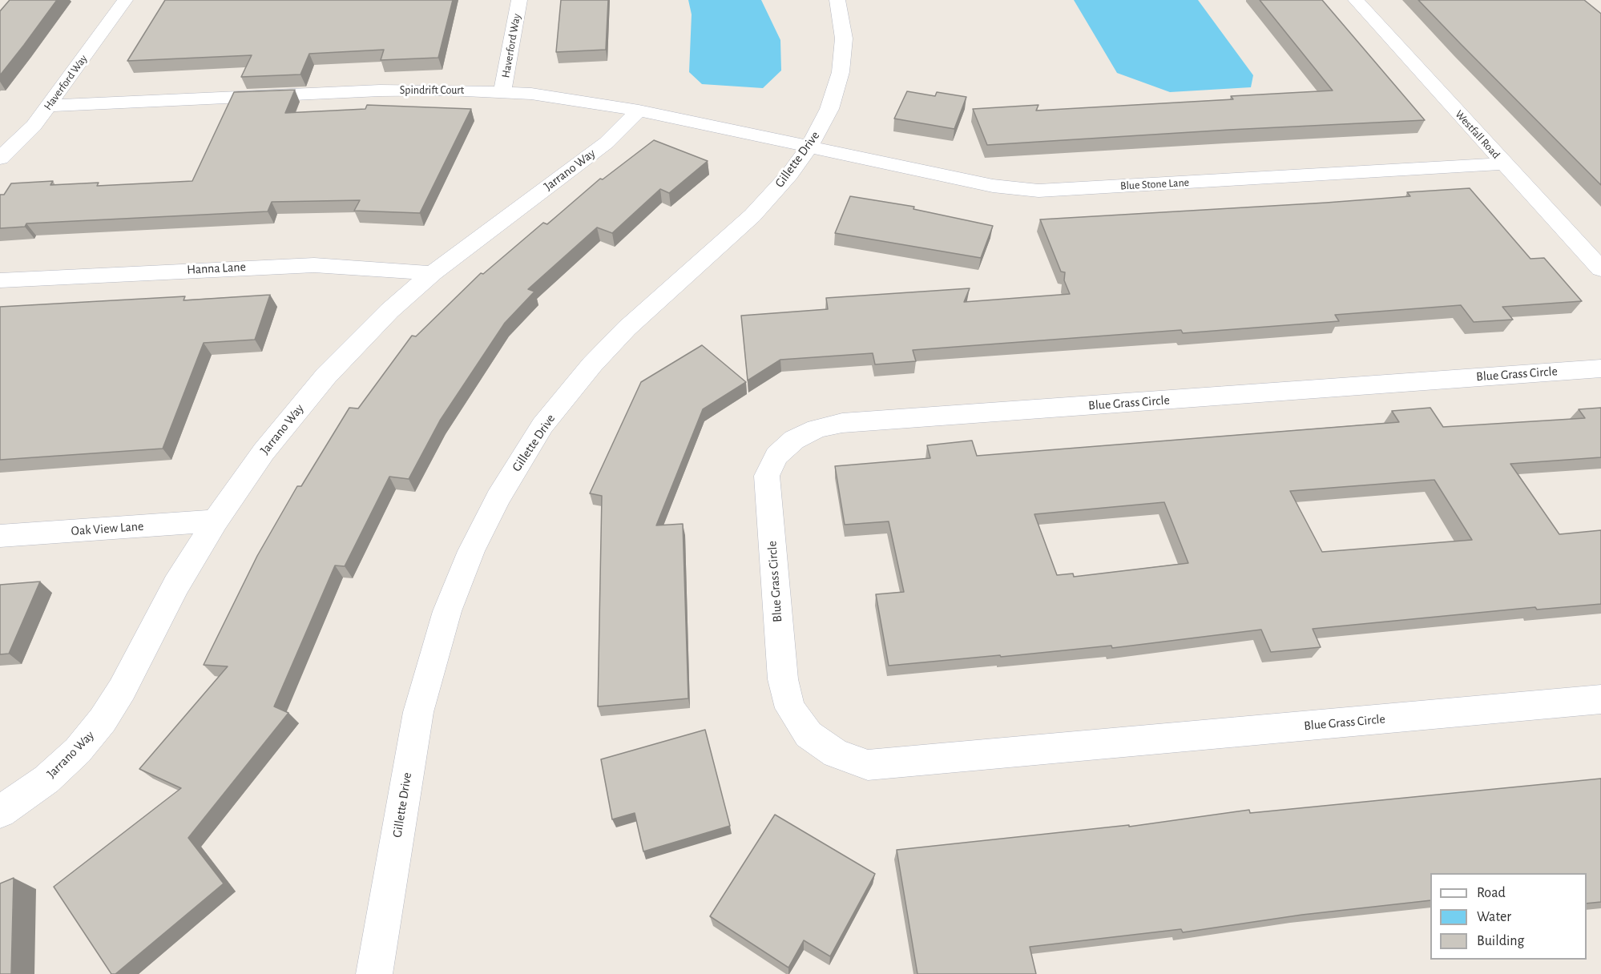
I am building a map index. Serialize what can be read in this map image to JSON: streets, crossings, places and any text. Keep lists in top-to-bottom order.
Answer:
{
  "streets": {
    "street": [
      "Haverford Way",
      "Spindrift Court",
      "Westfall Road",
      "Gillette Drive",
      "Jarrano Way",
      "Blue Stone Lane",
      "Hanna Lane",
      "Blue Grass Circle",
      "Oak View Lane"
    ]
  },
  "crossings": [
    ["Haverford Way", "Spindrift Court"],
    ["Spindrift Court", "Gillette Drive"],
    ["Spindrift Court", "Jarrano Way"],
    ["Spindrift Court", "Blue Stone Lane"],
    ["Westfall Road", "Blue Stone Lane"],
    ["Gillette Drive", "Blue Stone Lane"],
    ["Jarrano Way", "Hanna Lane"],
    ["Jarrano Way", "Oak View Lane"]
  ],
  "legend": ["Road", "Water", "Building"]
}
